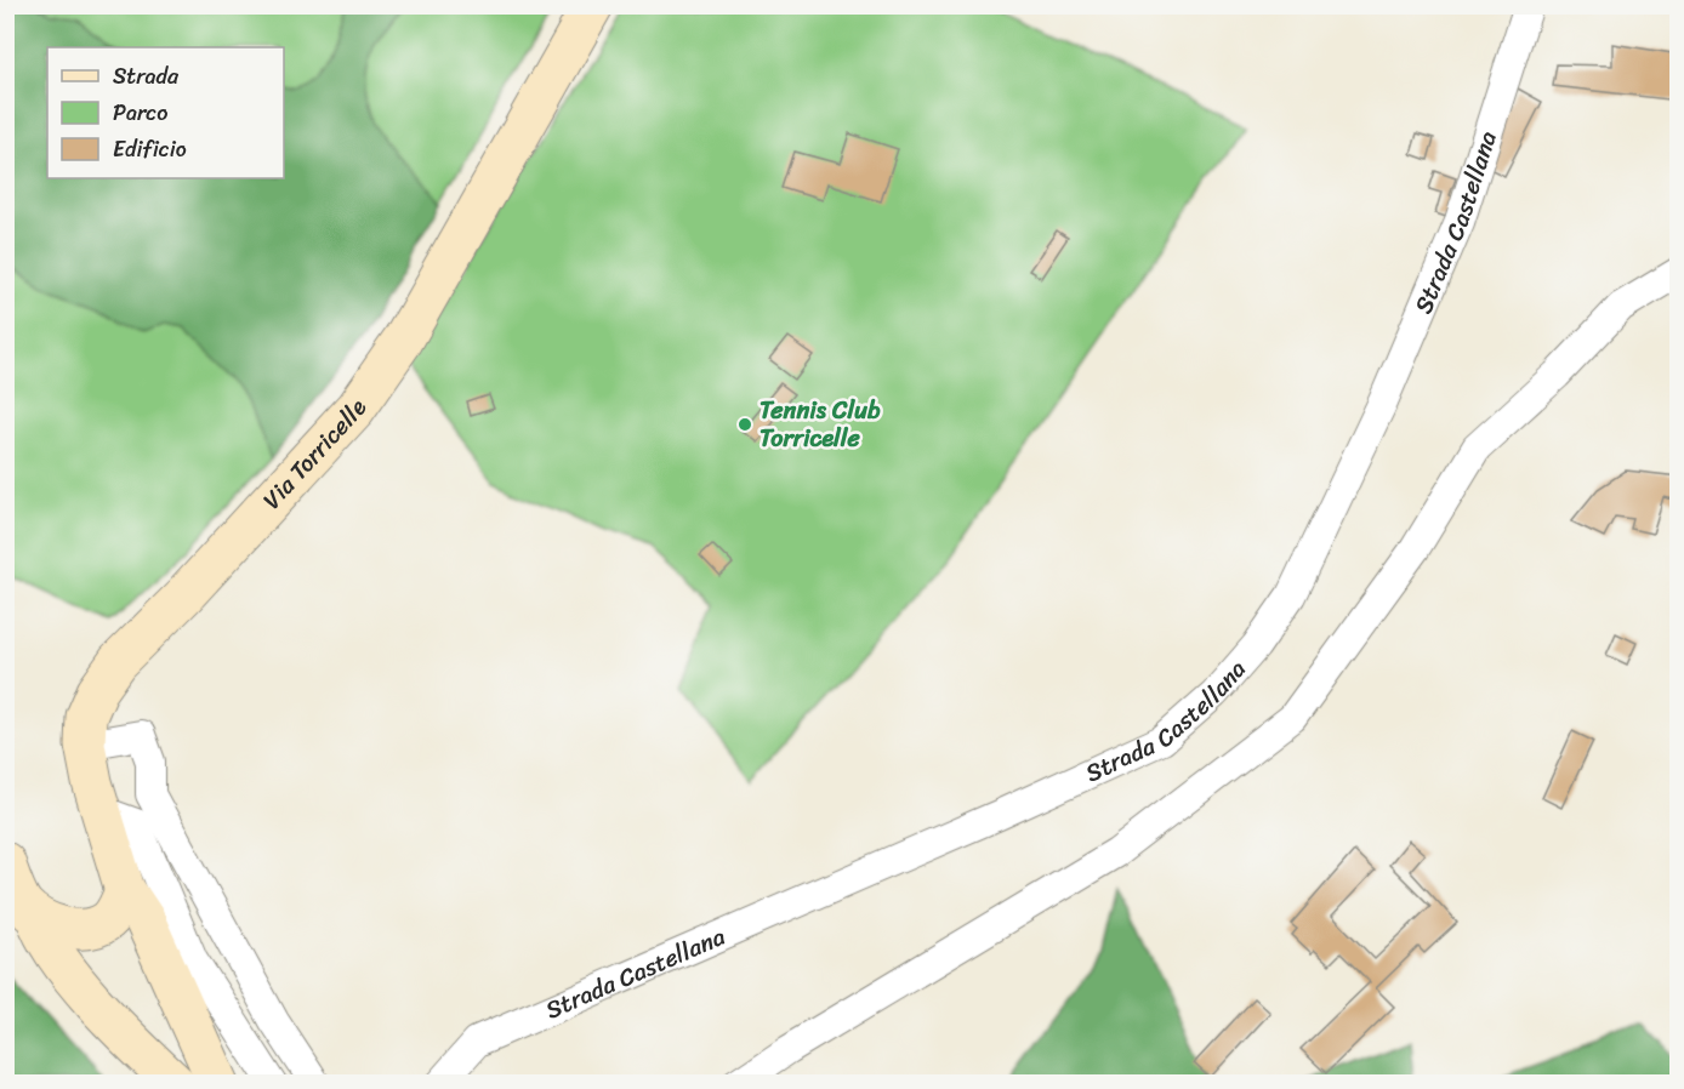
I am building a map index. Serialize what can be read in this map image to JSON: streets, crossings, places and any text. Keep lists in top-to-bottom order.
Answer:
{
  "streets": {
    "street": ["Strada Castellana", "Via Torricelle"]
  },
  "places": ["Tennis Club Torricelle"],
  "legend": ["Strada", "Parco", "Edificio"]
}
